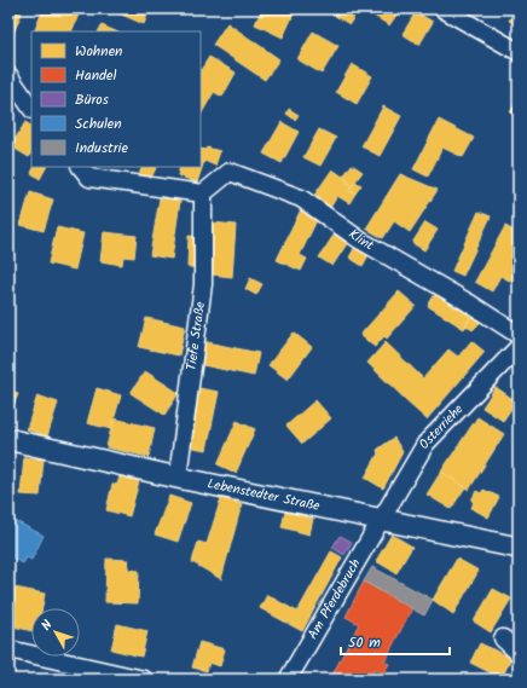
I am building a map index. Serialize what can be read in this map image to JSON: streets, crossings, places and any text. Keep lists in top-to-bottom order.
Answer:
{
  "streets": {
    "street": [
      "Klint",
      "Tiefe Straße",
      "Osterriehe",
      "Lebenstedter Straße",
      "Am Pferdebruch"
    ]
  },
  "crossings": [
    ["Klint", "Tiefe Straße"],
    ["Tiefe Straße", "Lebenstedter Straße"],
    ["Osterriehe", "Lebenstedter Straße"],
    ["Osterriehe", "Am Pferdebruch"],
    ["Lebenstedter Straße", "Am Pferdebruch"]
  ],
  "legend": [
    "Wohnen",
    "Handel",
    "Büros",
    "Schulen",
    "Industrie"
  ],
  "scale_bar": "50 m",
  "north": "top left"
}
